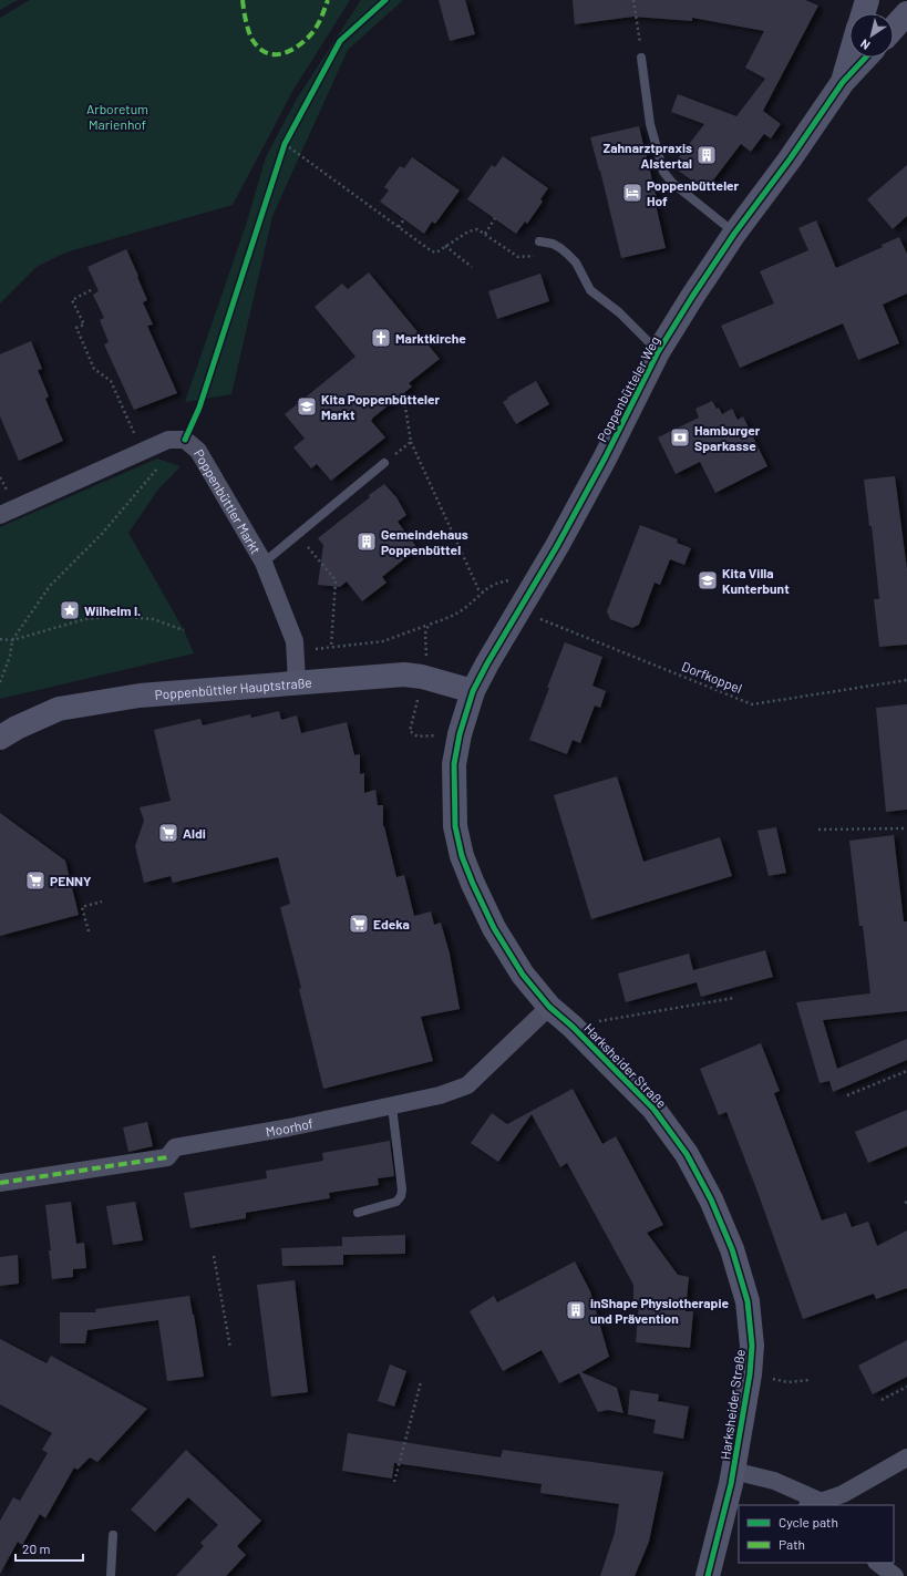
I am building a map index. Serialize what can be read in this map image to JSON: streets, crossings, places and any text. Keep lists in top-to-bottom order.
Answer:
{
  "streets": {
    "main road": ["Poppenbütteler Weg", "Poppenbüttler Hauptstraße", "Harksheider Straße"],
    "street": ["Poppenbüttler Markt", "Moorhof"],
    "path": ["Dorfkoppel"]
  },
  "crossings": [
    ["Poppenbütteler Weg", "Dorfkoppel"],
    ["Poppenbütteler Weg", "Poppenbüttler Hauptstraße"],
    ["Poppenbütteler Weg", "Harksheider Straße"],
    ["Poppenbüttler Markt", "Poppenbüttler Hauptstraße"],
    ["Poppenbüttler Hauptstraße", "Harksheider Straße"],
    ["Harksheider Straße", "Moorhof"]
  ],
  "parks": ["Arboretum Marienhof"],
  "places": {
    "building": ["Zahnarztpraxis Alstertal", "Gemeindehaus Poppenbüttel", "inShape Physiotherapie und Prävention"],
    "hotel": ["Poppenbütteler Hof"],
    "church": ["Marktkirche"],
    "school or university": ["Kita Poppenbütteler Markt", "Kita Villa Kunterbunt"],
    "bank": ["Hamburger Sparkasse"],
    "place": ["Wilhelm I."],
    "supermarket": ["Aldi", "PENNY", "Edeka"]
  },
  "legend": ["Cycle path", "Path"],
  "scale_bar": "20 m",
  "north": "bottom left"
}
